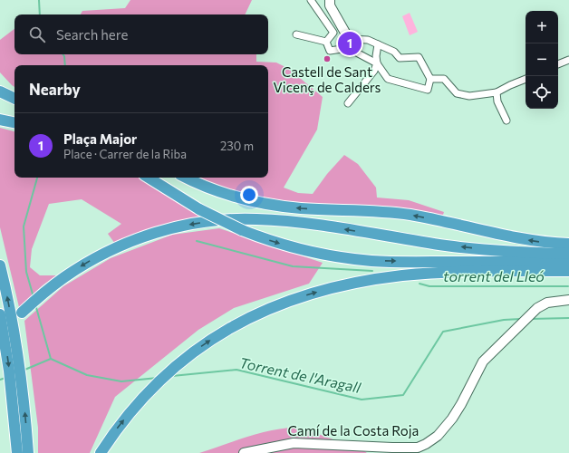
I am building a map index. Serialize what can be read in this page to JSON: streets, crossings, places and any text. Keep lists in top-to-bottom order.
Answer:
{
  "streets": {
    "street": ["Camí de la Costa Roja"]
  },
  "water": ["torrent del Lleó", "Torrent de l'Aragall"],
  "places": ["Castell de Sant Vicenç de Calders"],
  "page": {
    "map_buttons": ["+", "−"],
    "search": "Search here",
    "pins": "1",
    "heading": "Nearby",
    "list": [
      {
        "mark": "1",
        "name": "Plaça Major",
        "note": "Place · Carrer de la Riba",
        "value": "230 m"
      }
    ]
  }
}
